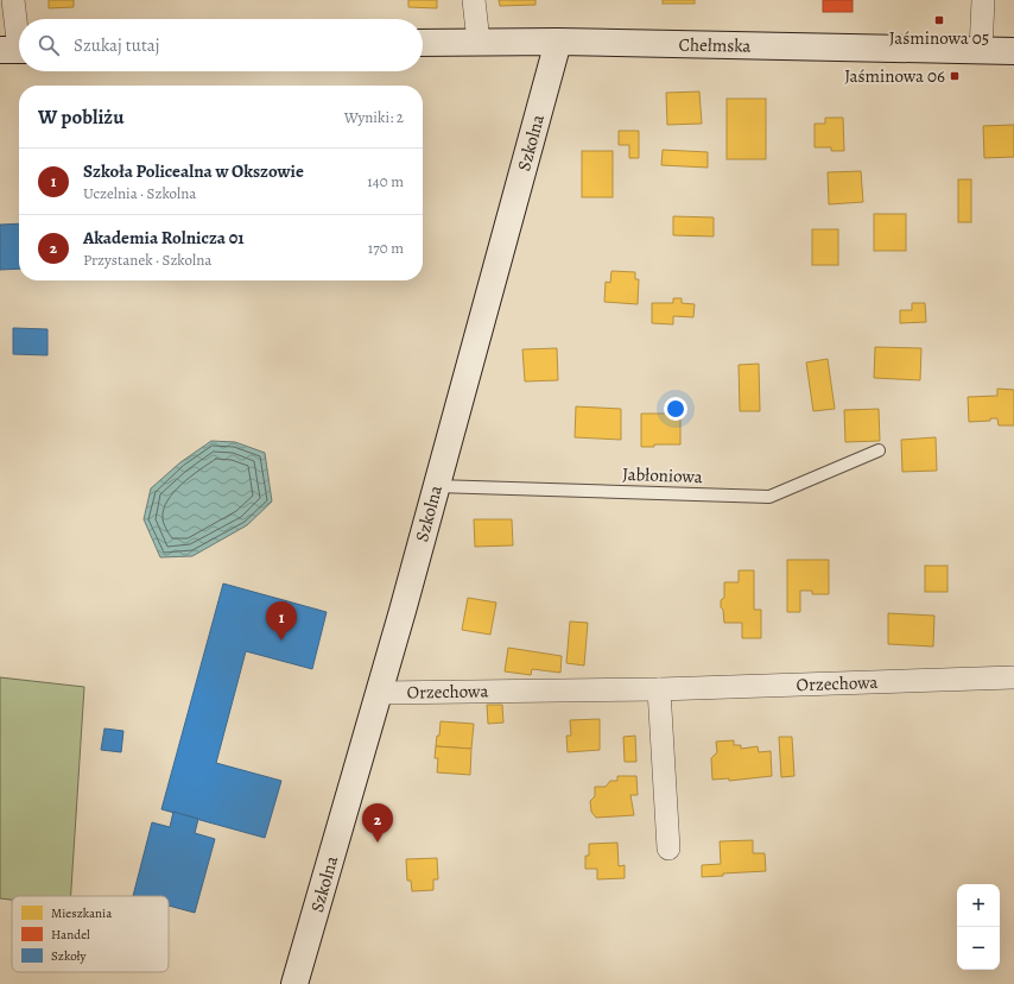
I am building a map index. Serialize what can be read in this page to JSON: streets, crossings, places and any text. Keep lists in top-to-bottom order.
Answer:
{
  "streets": {
    "street": ["Chełmska", "Szkolna", "Orzechowa"],
    "lane": ["Jabłoniowa"]
  },
  "crossings": [
    ["Chełmska", "Szkolna"],
    ["Szkolna", "Jabłoniowa"],
    ["Szkolna", "Orzechowa"]
  ],
  "places": {
    "transit": ["Jaśminowa 05", "Jaśminowa 06"]
  },
  "legend": ["Mieszkania", "Handel", "Szkoły"],
  "page": {
    "search": "Szukaj tutaj",
    "heading": ["W pobliżu", "Wyniki: 2"],
    "list": [
      {
        "mark": "1",
        "name": "Szkoła Policealna w Okszowie",
        "note": "Uczelnia · Szkolna",
        "value": "140 m"
      },
      {
        "mark": "2",
        "name": "Akademia Rolnicza 01",
        "note": "Przystanek · Szkolna",
        "value": "170 m"
      }
    ],
    "pins": ["1", "2"],
    "map_buttons": ["+", "−"]
  }
}
